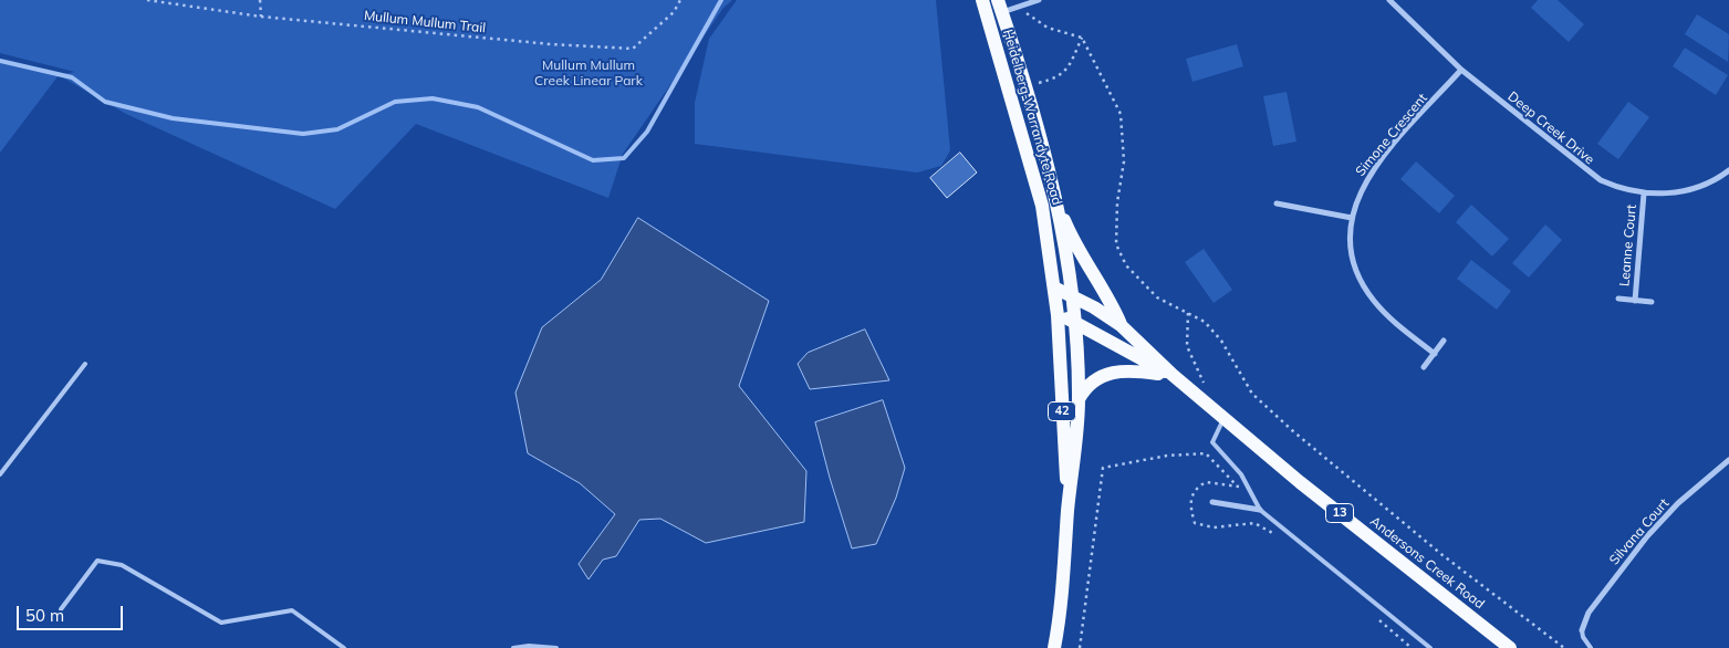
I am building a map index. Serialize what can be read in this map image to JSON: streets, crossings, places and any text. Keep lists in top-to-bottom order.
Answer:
{
  "streets": {
    "main road": [
      "Heidelberg-Warrandyte Road",
      "42",
      "13",
      "Andersons Creek Road"
    ],
    "street": [
      "Deep Creek Drive",
      "Simone Crescent",
      "Leanne Court",
      "Silvana Court"
    ],
    "path": ["Mullum Mullum Trail"]
  },
  "crossings": [
    ["Heidelberg-Warrandyte Road", "Andersons Creek Road"],
    ["Deep Creek Drive", "Simone Crescent"],
    ["Deep Creek Drive", "Leanne Court"]
  ],
  "parks": ["Mullum Mullum Creek Linear Park"],
  "scale_bar": "50 m"
}
